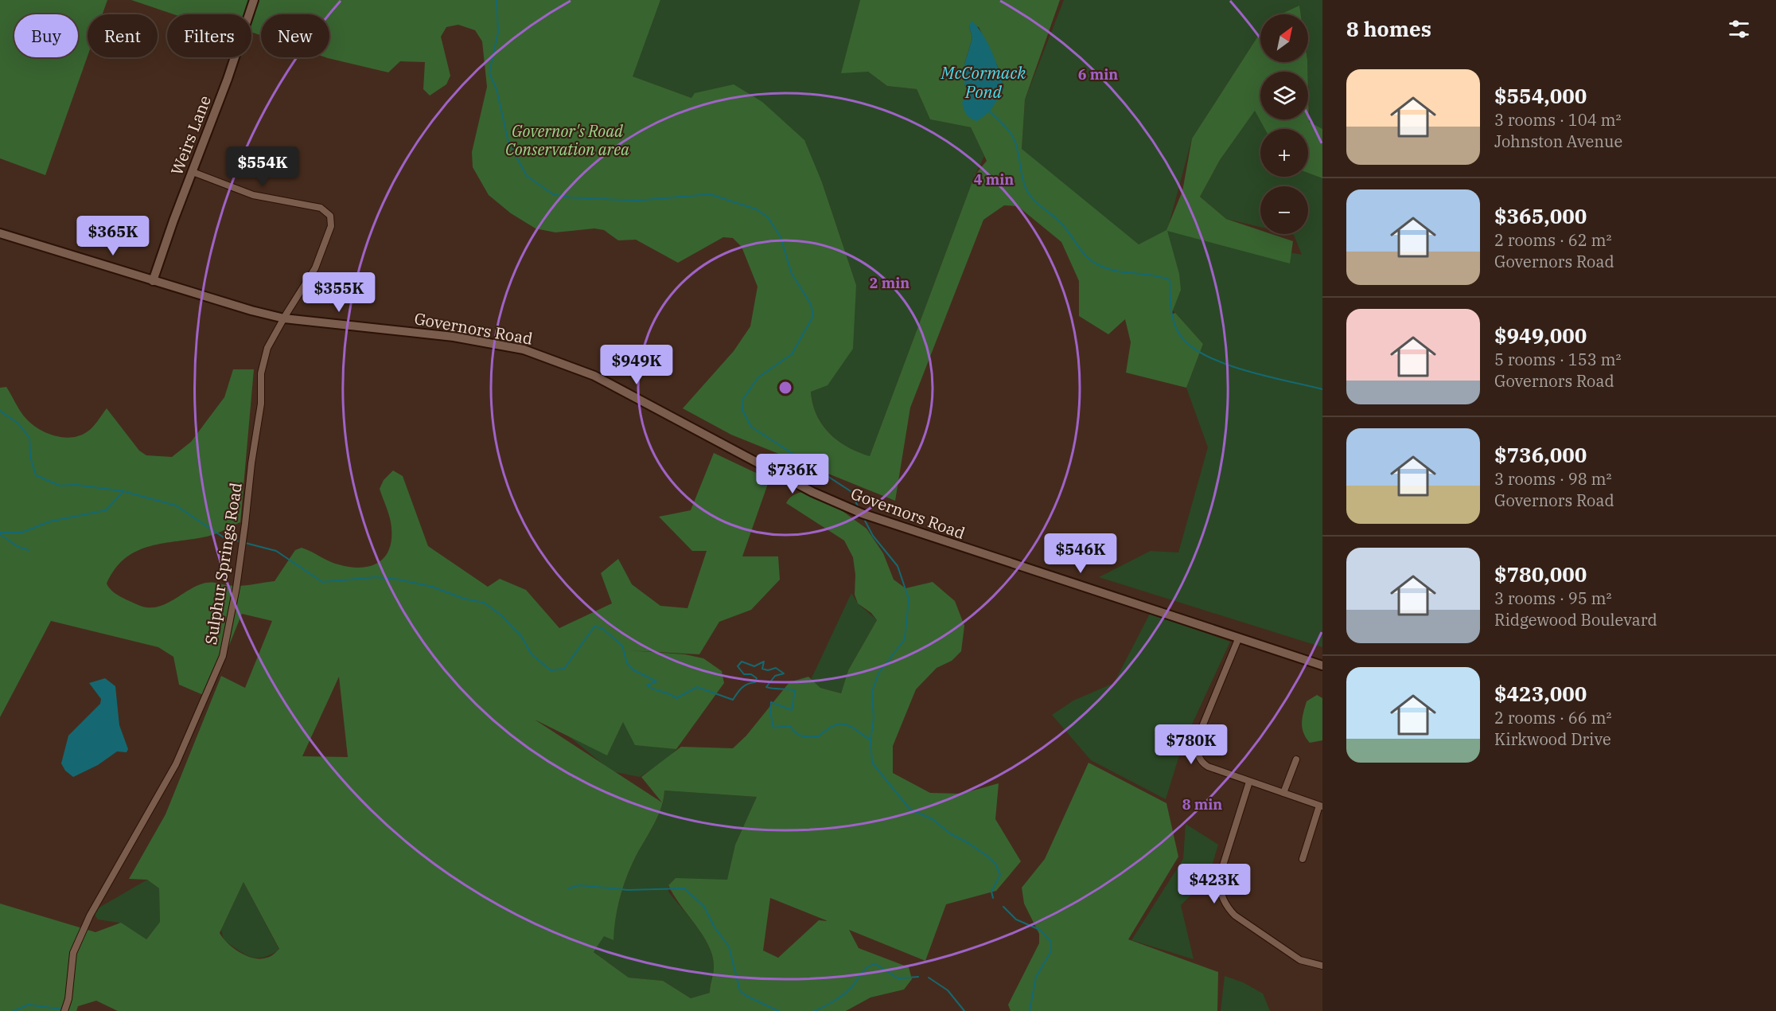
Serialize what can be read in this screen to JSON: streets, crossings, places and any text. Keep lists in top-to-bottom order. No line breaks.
{"streets":{"main road":["Weirs Lane","Governors Road"],"street":["Sulphur Springs Road"]},"crossings":[["Weirs Lane","Governors Road"],["Weirs Lane","Sulphur Springs Road"],["Governors Road","Sulphur Springs Road"]],"water":["McCormack Pond"],"parks":["Governor's Road Conservation area"],"north":"top right","page":{"heading":"8 homes","map_buttons":["+","−"],"chip":["Buy","Rent","Filters","New"],"list":[{"name":"$554,000","note":"3 rooms · 104 m² · Johnston Avenue"},{"name":"$365,000","note":"2 rooms · 62 m² · Governors Road"},{"name":"$949,000","note":"5 rooms · 153 m² · Governors Road"},{"name":"$736,000","note":"3 rooms · 98 m² · Governors Road"},{"name":"$780,000","note":"3 rooms · 95 m² · Ridgewood Boulevard"},{"name":"$423,000","note":"2 rooms · 66 m² · Kirkwood Drive"}],"price":["$554K","$365K","$355K","$949K","$736K","$546K","$780K","$423K"]},"rings":["6 min","4 min","2 min","8 min"]}
